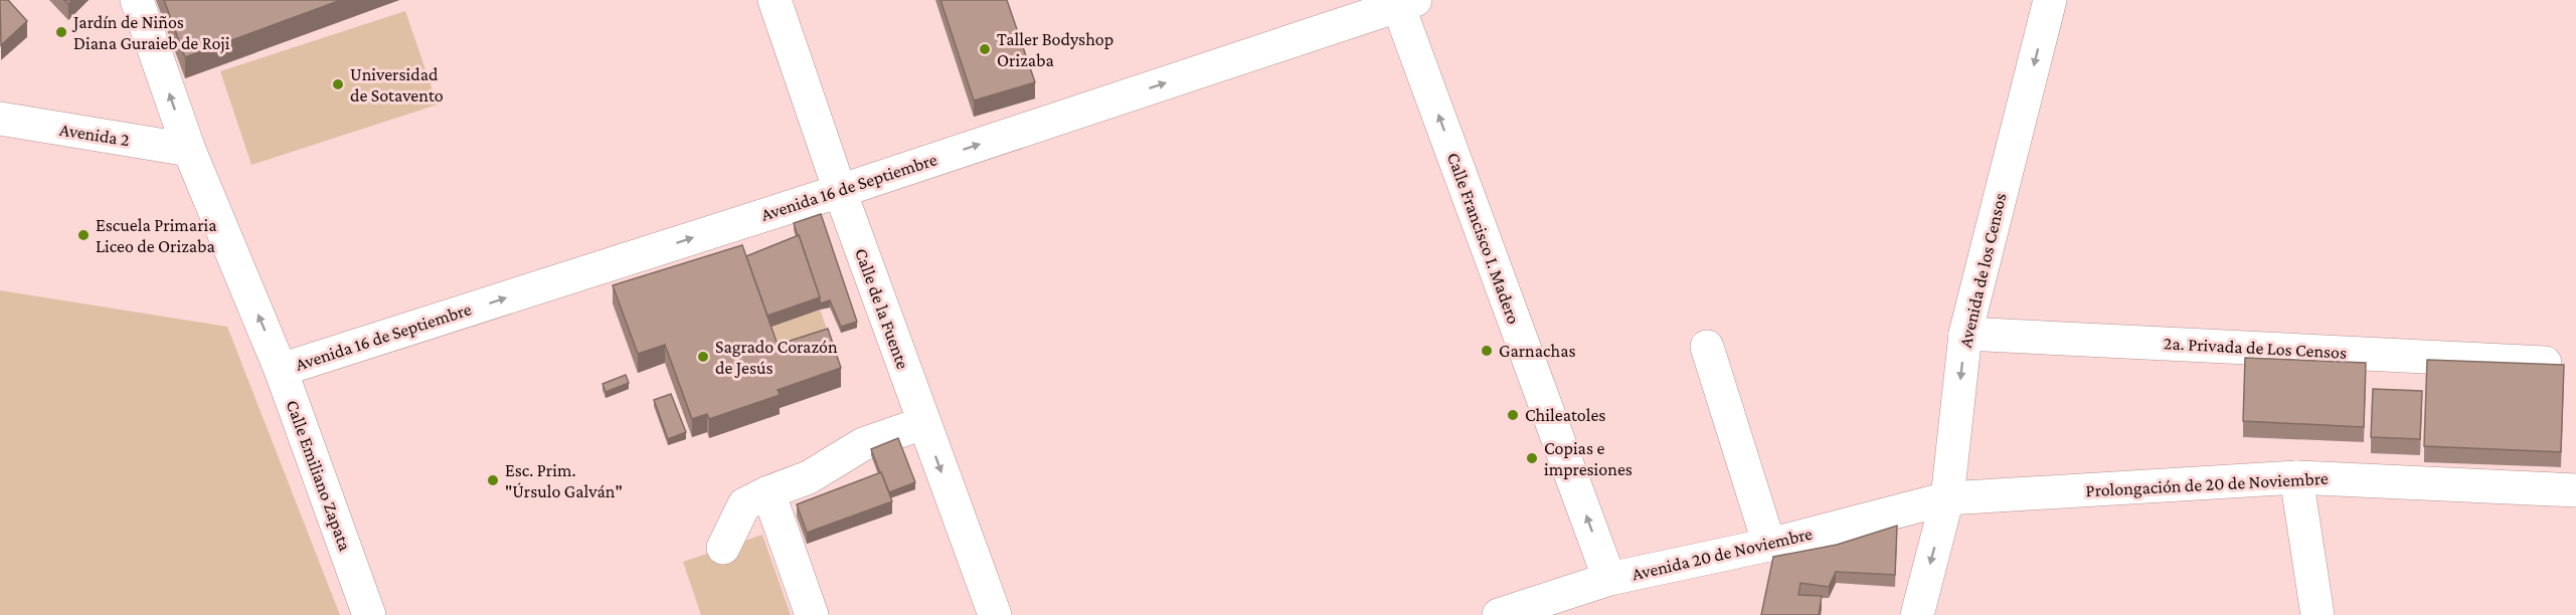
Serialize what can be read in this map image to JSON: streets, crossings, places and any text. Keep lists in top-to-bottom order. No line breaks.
{"streets":{"street":["Avenida 2","Avenida 16 de Septiembre","Calle Francisco I. Madero","Avenida de los Censos","Calle de la Fuente","2a. Privada de Los Censos","Calle Emiliano Zapata","Prolongación de 20 de Noviembre","Avenida 20 de Noviembre"]},"crossings":[["Avenida 2","Calle Emiliano Zapata"],["Avenida 16 de Septiembre","Calle Francisco I. Madero"],["Avenida 16 de Septiembre","Calle de la Fuente"],["Avenida 16 de Septiembre","Calle Emiliano Zapata"],["Calle Francisco I. Madero","Avenida 20 de Noviembre"],["Avenida de los Censos","2a. Privada de Los Censos"],["Avenida de los Censos","Prolongación de 20 de Noviembre"],["Avenida de los Censos","Avenida 20 de Noviembre"],["Prolongación de 20 de Noviembre","Avenida 20 de Noviembre"]],"one_way":["Avenida 16 de Septiembre","Avenida de los Censos","Calle Emiliano Zapata"],"places":["Jardín de Niños Diana Guraieb de Roji","Taller Bodyshop Orizaba","Universidad de Sotavento","Escuela Primaria Liceo de Orizaba","Garnachas","Sagrado Corazón de Jesús","Chileatoles","Copias e impresiones","Esc. Prim. \"Úrsulo Galván\""]}
